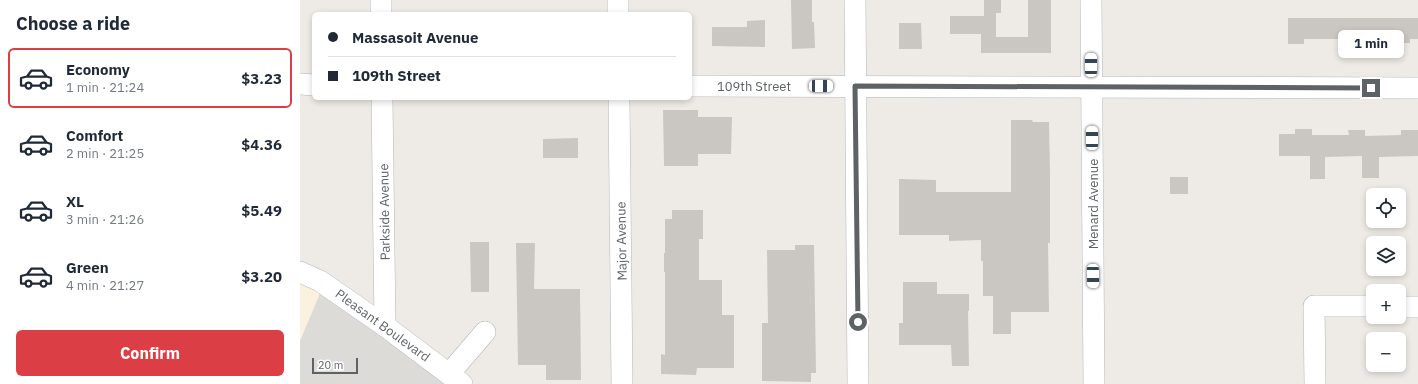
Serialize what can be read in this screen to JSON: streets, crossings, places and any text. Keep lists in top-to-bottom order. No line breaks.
{"streets":{"street":["109th Street","Menard Avenue","Parkside Avenue","Major Avenue","Pleasant Boulevard"]},"crossings":[["109th Street","Menard Avenue"],["Parkside Avenue","Pleasant Boulevard"]],"scale_bar":"20 m","page":{"heading":"Choose a ride","banner":["Massasoit Avenue","109th Street"],"bubble":"1 min","list":[{"name":"Economy","note":"1 min · 21:24","value":"$3.23"},{"name":"Comfort","note":"2 min · 21:25","value":"$4.36"},{"name":"XL","note":"3 min · 21:26","value":"$5.49"},{"name":"Green","note":"4 min · 21:27","value":"$3.20"}],"map_buttons":["+","−"],"buttons":"Confirm","scale":"20 m"}}
